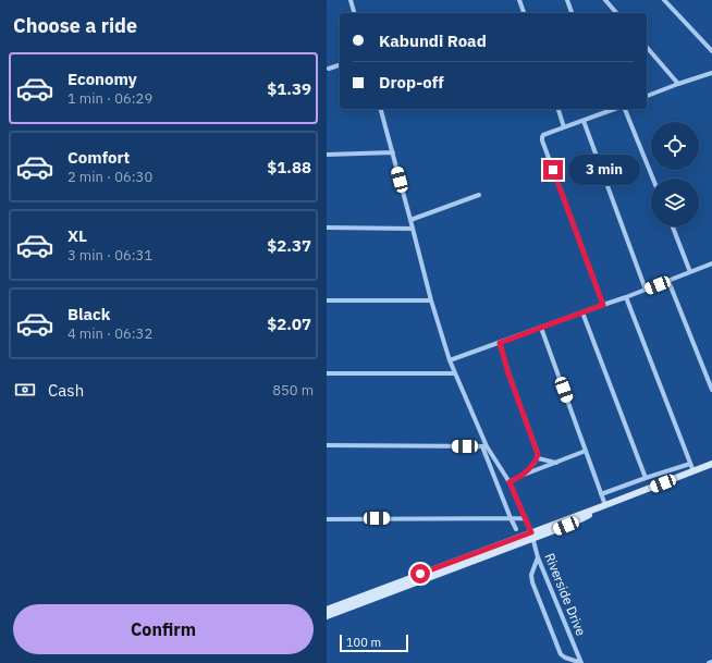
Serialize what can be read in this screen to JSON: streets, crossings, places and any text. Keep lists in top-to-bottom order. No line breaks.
{"streets":{"street":["Riverside Drive"]},"scale_bar":"100 m","page":{"heading":"Choose a ride","banner":["Kabundi Road","Drop-off"],"list":[{"name":"Economy","note":"1 min · 06:29","value":"$1.39"},{"name":"Comfort","note":"2 min · 06:30","value":"$1.88"},{"name":"XL","note":"3 min · 06:31","value":"$2.37"},{"name":"Black","note":"4 min · 06:32","value":"$2.07"}],"bubble":"3 min","pay":["Cash","850 m"],"buttons":"Confirm","scale":"100 m"}}
